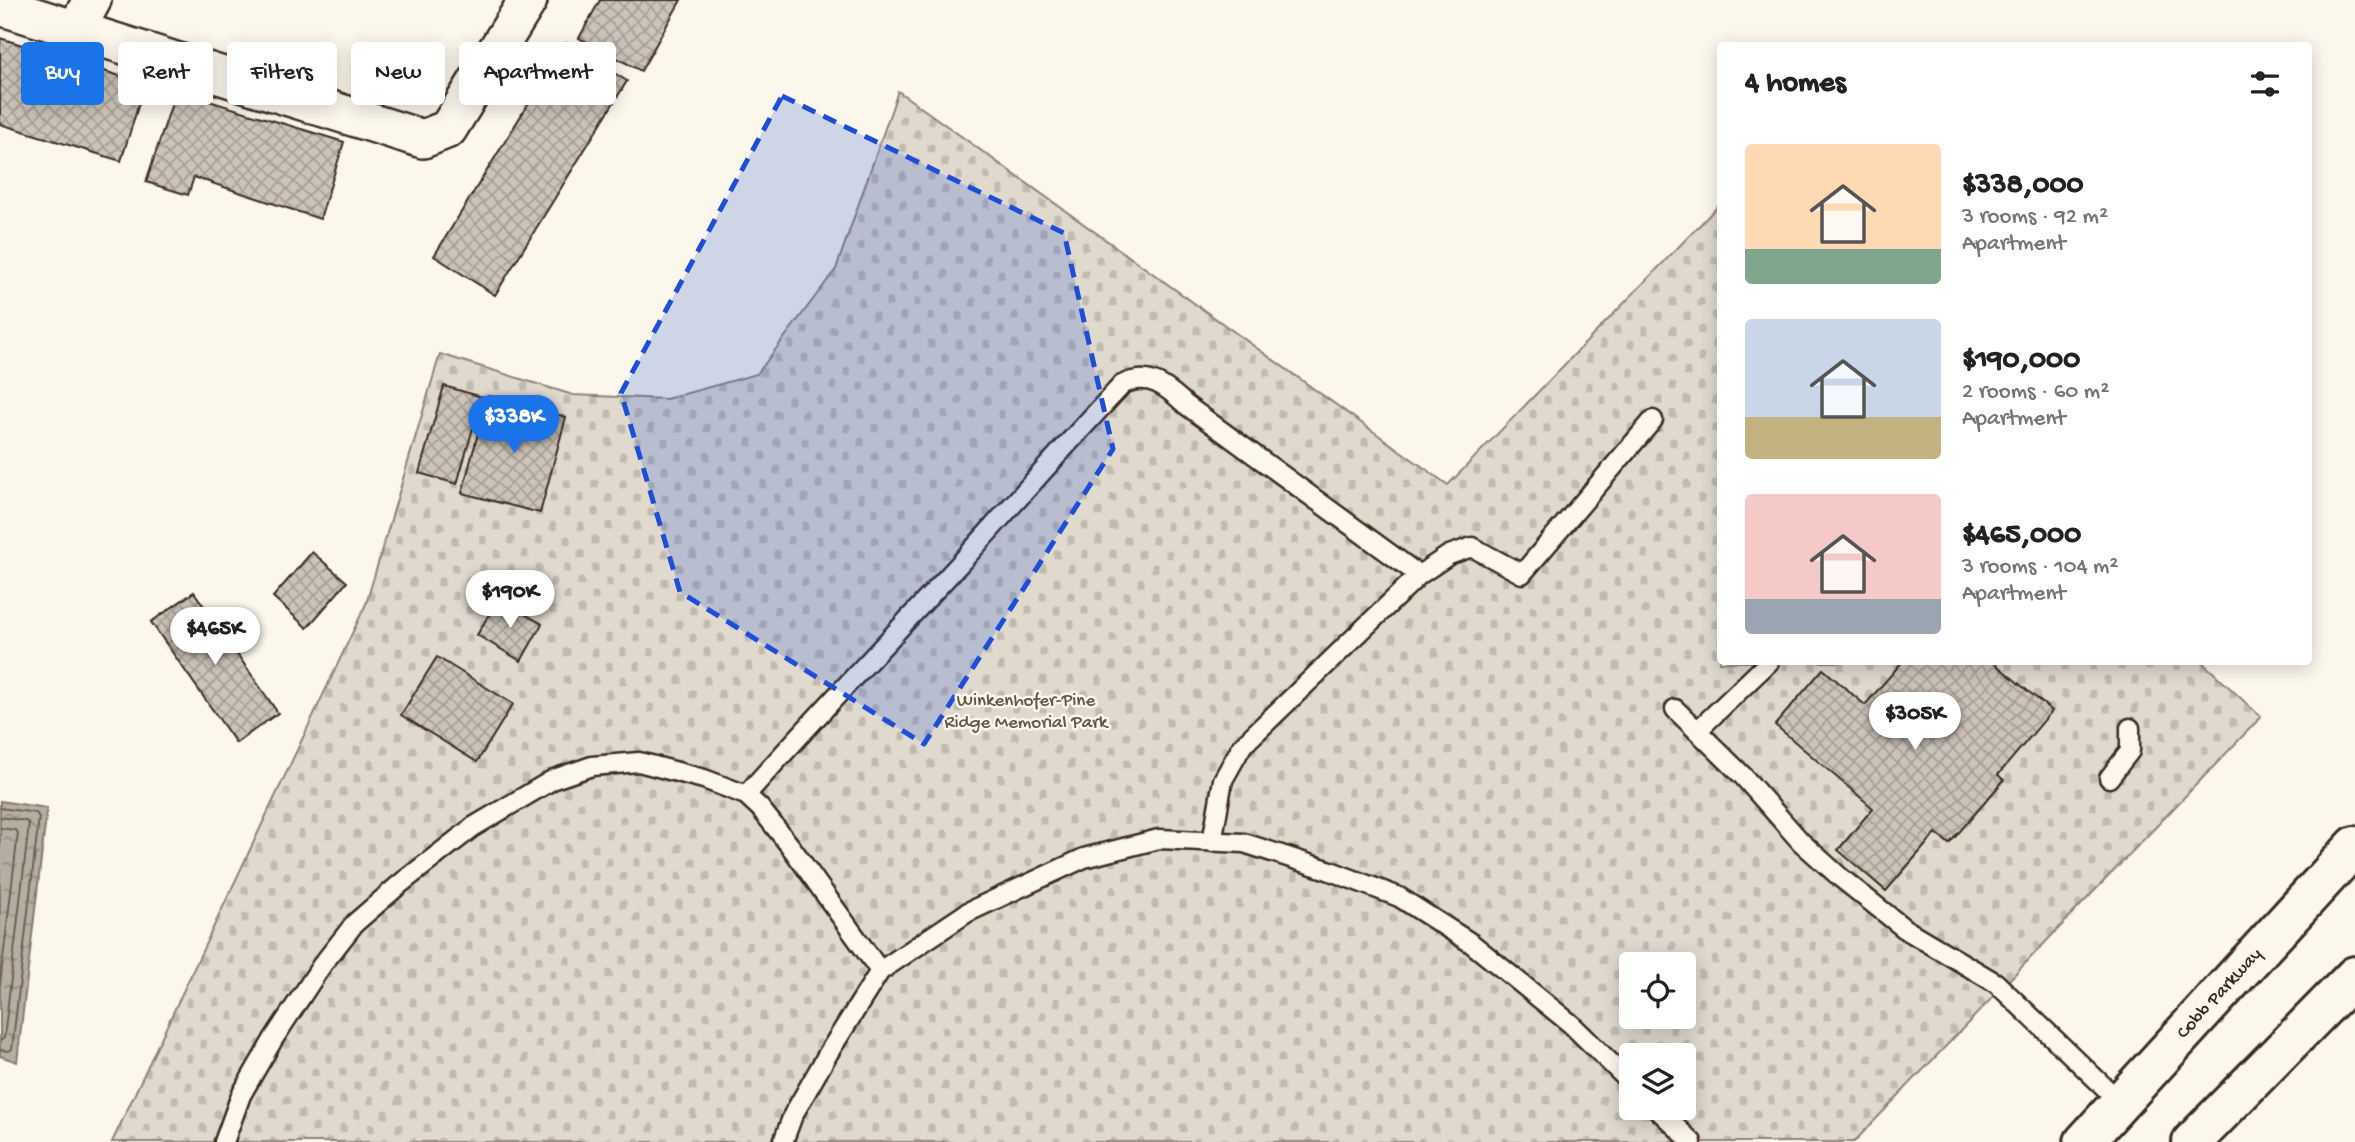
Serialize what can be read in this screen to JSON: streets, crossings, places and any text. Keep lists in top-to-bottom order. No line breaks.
{"streets":{"main road":["Cobb Parkway"]},"parks":["Winkenhofer-Pine Ridge Memorial Park"],"page":{"chip":["Buy","Rent","Filters","New","Apartment"],"heading":"4 homes","list":[{"name":"$338,000","note":"3 rooms · 92 m² · Apartment"},{"name":"$190,000","note":"2 rooms · 60 m² · Apartment"},{"name":"$465,000","note":"3 rooms · 104 m² · Apartment"}],"price":["$338K","$190K","$465K","$305K"]}}
